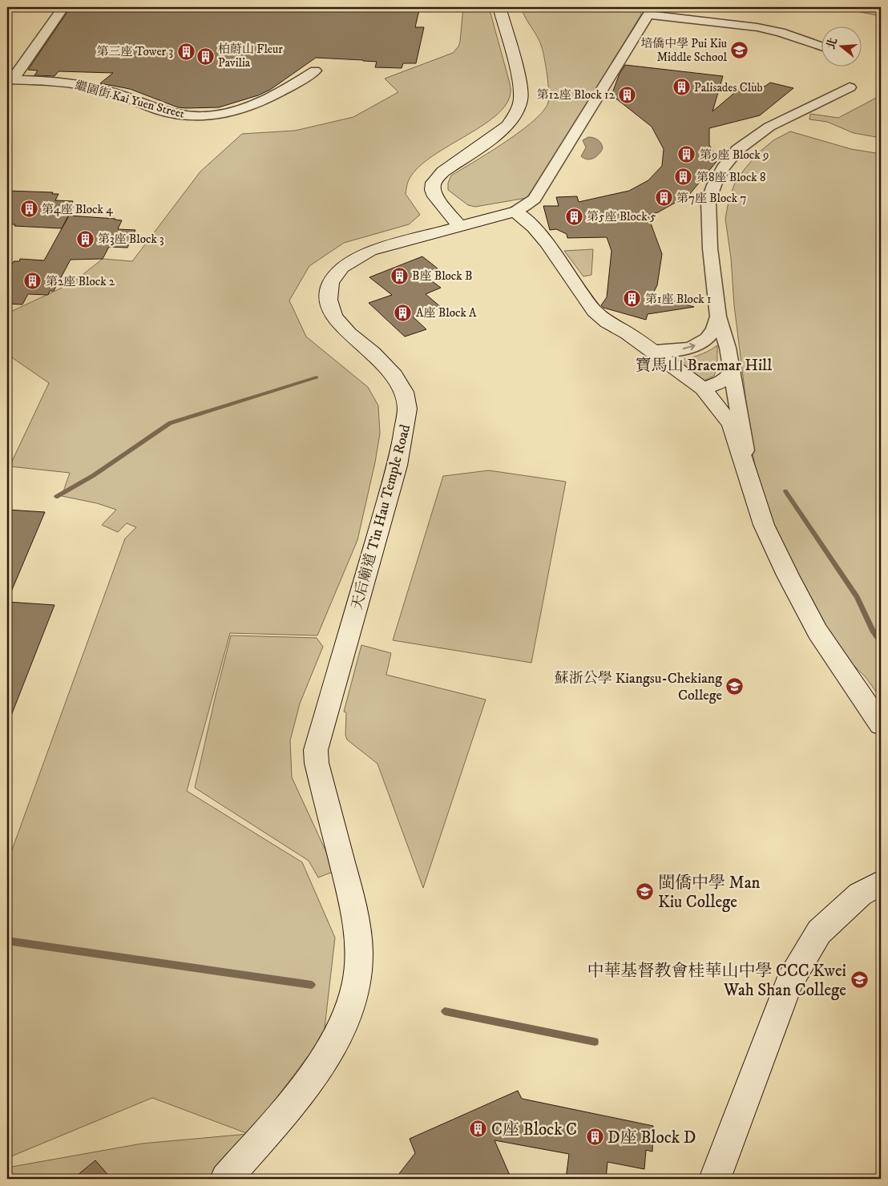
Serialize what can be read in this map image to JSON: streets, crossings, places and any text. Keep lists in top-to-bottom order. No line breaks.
{"streets":{"street":["繼園街 Kai Yuen Street","天后廟道 Tin Hau Temple Road"]},"districts":["寶馬山 Braemar Hill"],"places":{"school or university":["培僑中學 Pui Kiu Middle School","蘇浙公學 Kiangsu-Chekiang College","閩僑中學 Man Kiu College","中華基督教會桂華山中學 CCC Kwei Wah Shan College"],"building":["第三座 Tower 3","柏蔚山 Fleur Pavilia","Palisades Club","第12座 Block 12","第9座 Block 9","第8座 Block 8","第7座 Block 7","第4座 Block 4","第5座 Block 5","第3座 Block 3","B座 Block B","第2座 Block 2","第1座 Block 1","A座 Block A","C座 Block C","D座 Block D"]},"north":"left"}
